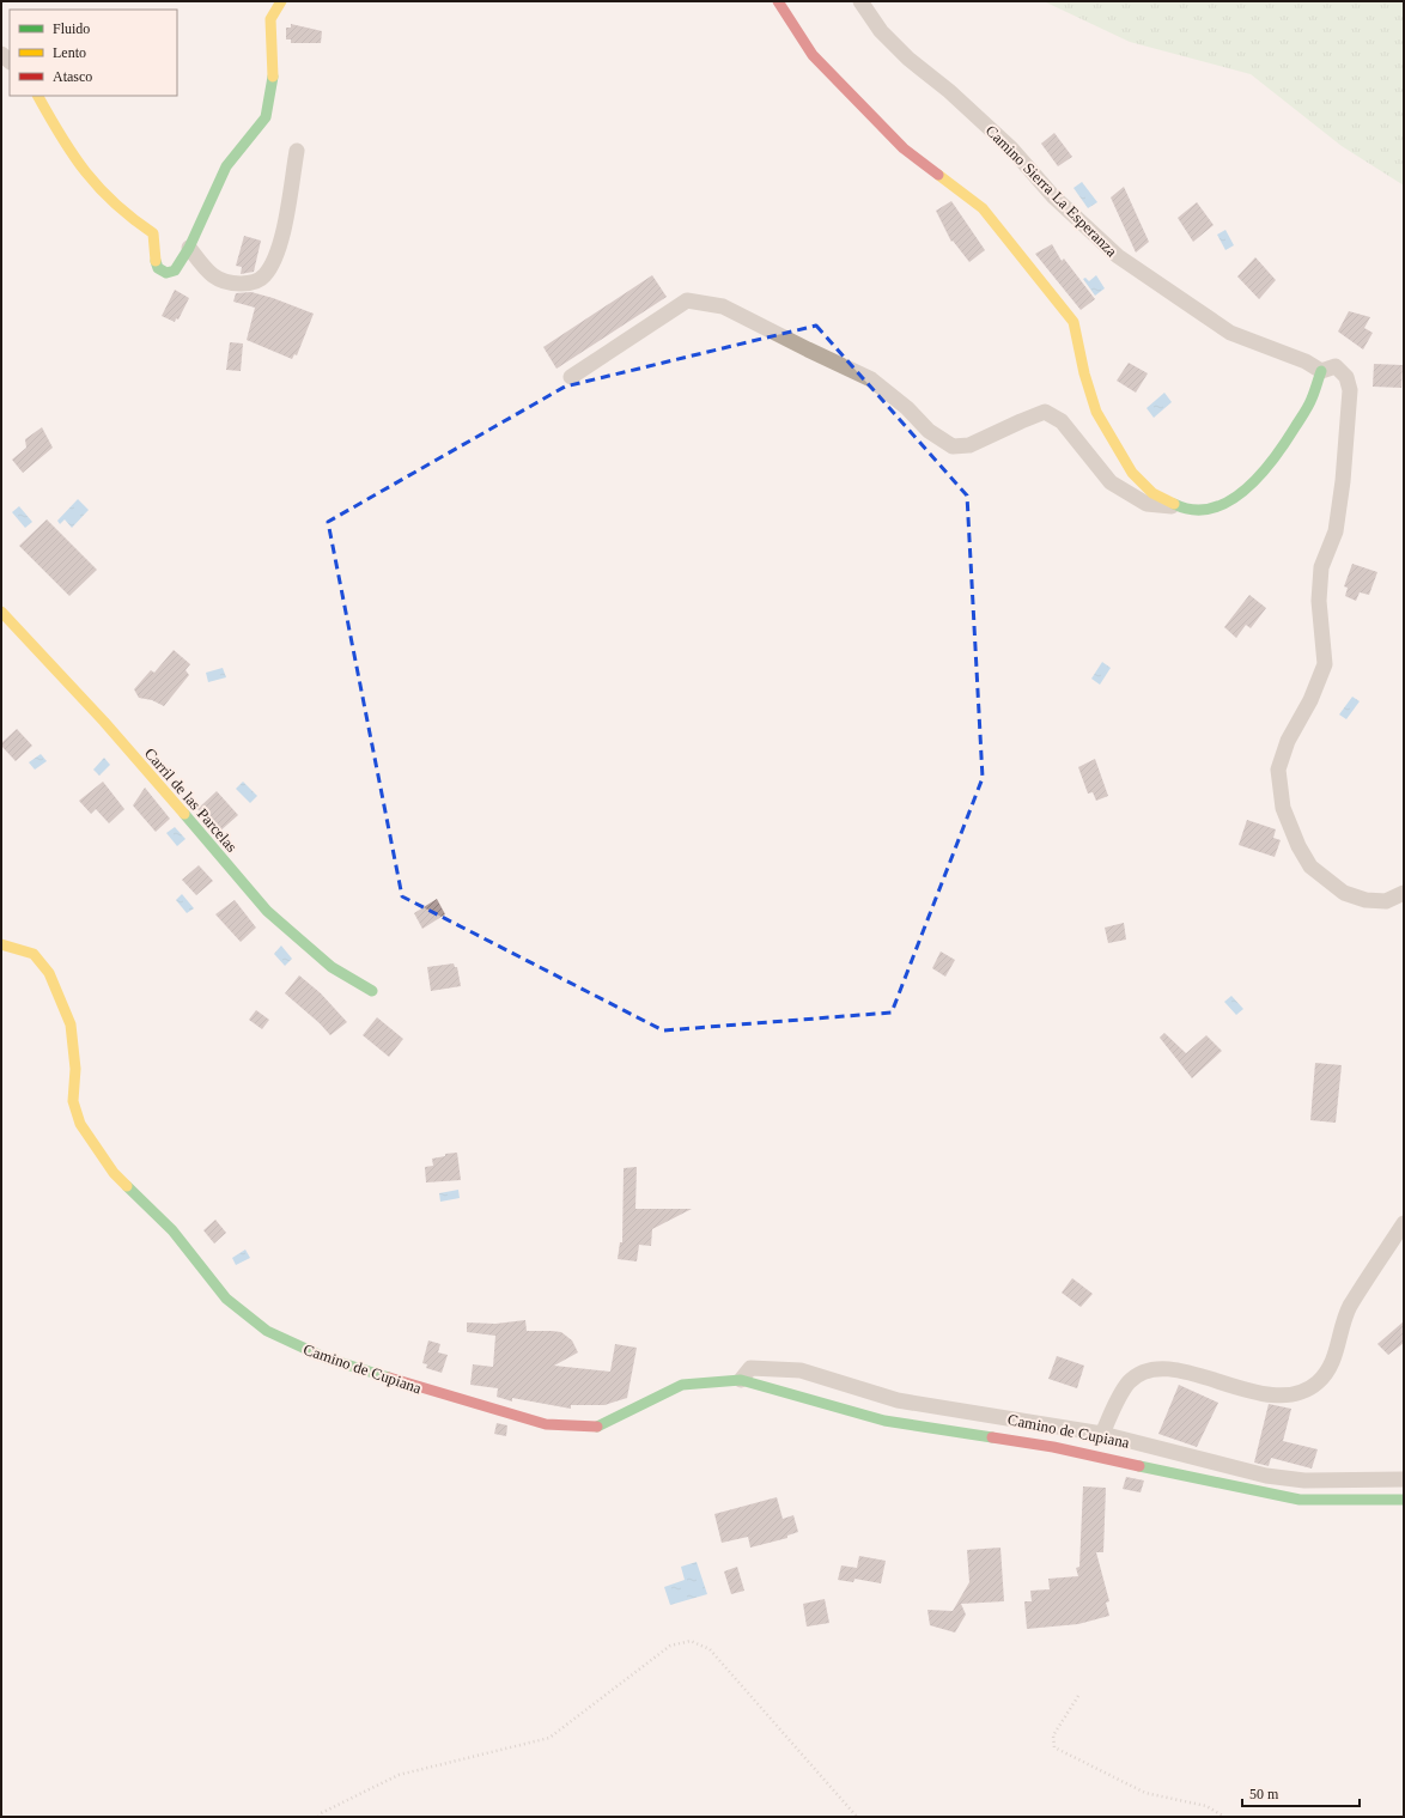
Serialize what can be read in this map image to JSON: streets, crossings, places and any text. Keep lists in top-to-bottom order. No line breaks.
{"streets":{"street":["Camino Sierra La Esperanza","Carril de las Parcelas","Camino de Cupiana"]},"legend":["Fluido","Lento","Atasco"],"scale_bar":"50 m"}
